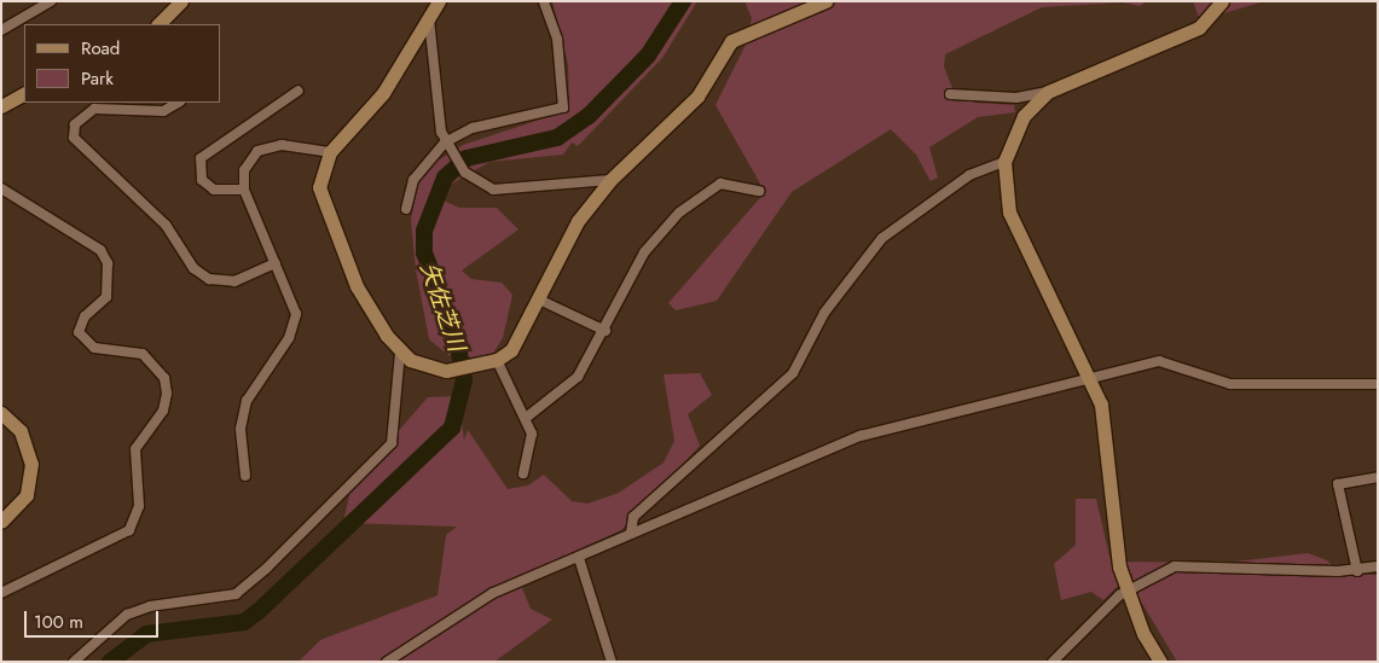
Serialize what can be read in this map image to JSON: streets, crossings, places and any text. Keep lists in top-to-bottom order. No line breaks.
{"water":["矢佐芝川"],"legend":["Road","Park"],"scale_bar":"100 m"}
